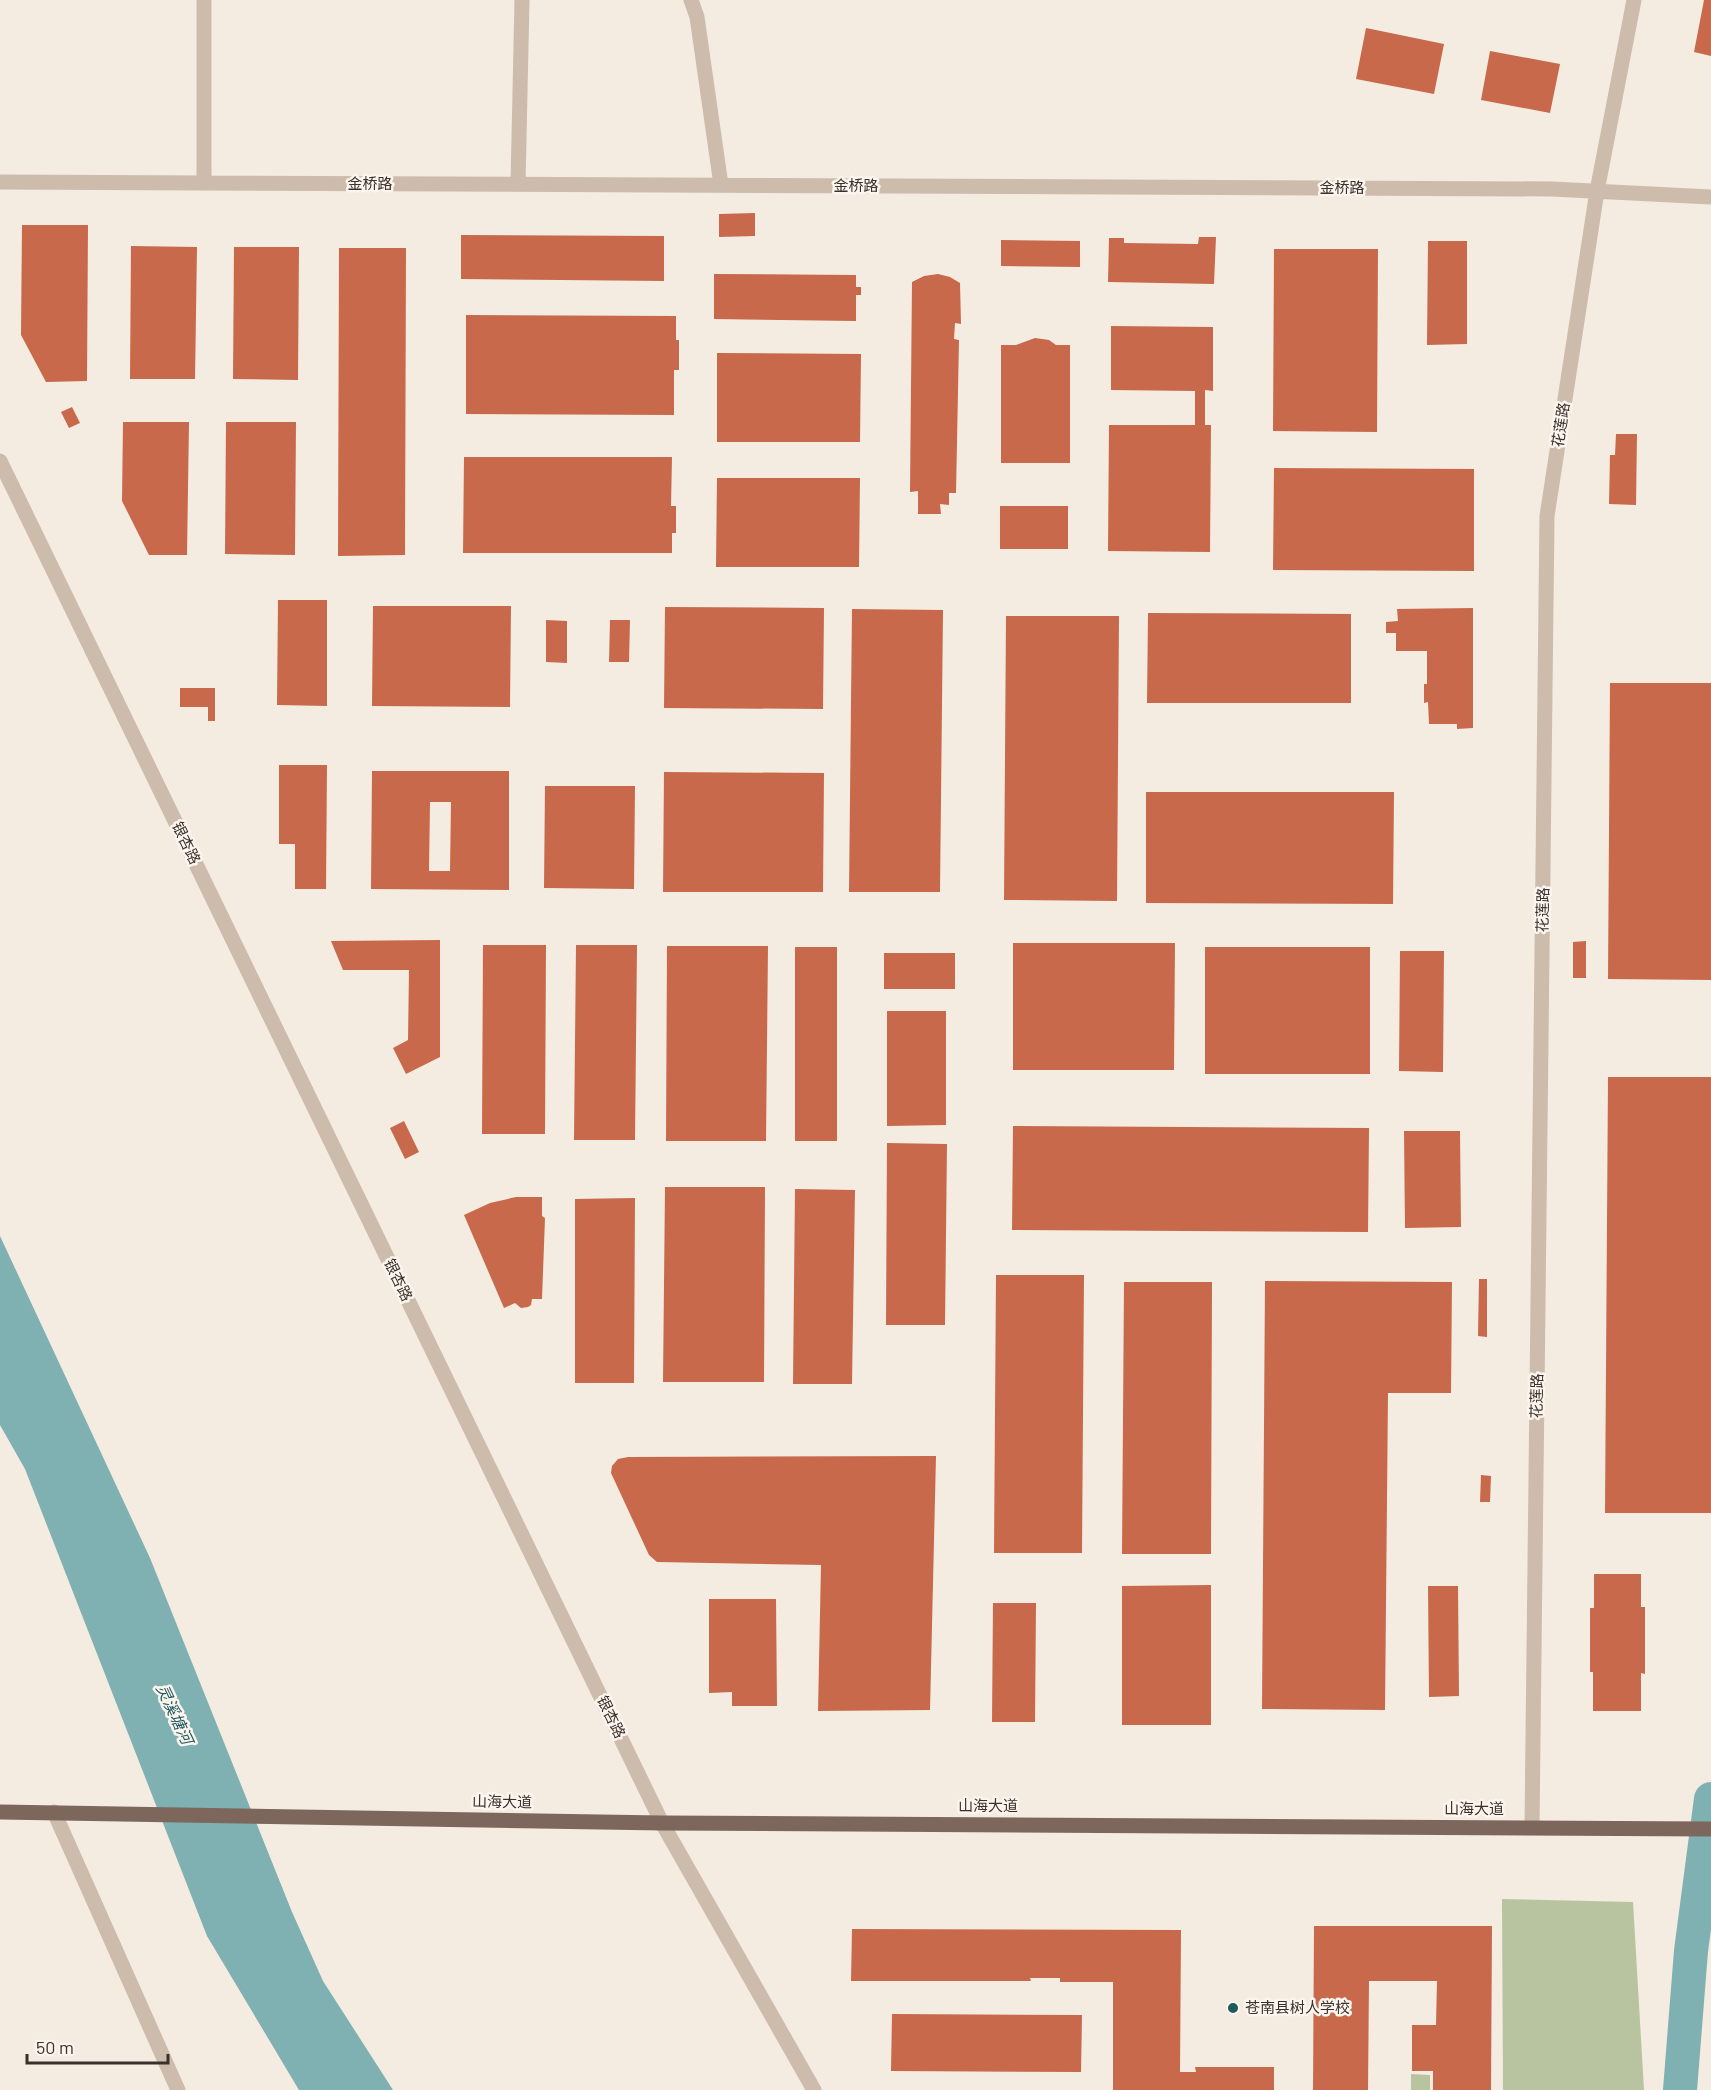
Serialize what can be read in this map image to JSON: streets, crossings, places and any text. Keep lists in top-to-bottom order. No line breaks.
{"streets":{"main road":["山海大道"],"street":["金桥路","花莲路","银杏路"]},"crossings":[["金桥路","花莲路"],["花莲路","山海大道"],["银杏路","山海大道"]],"water":["灵溪塘河"],"places":["苍南县树人学校"],"scale_bar":"50 m"}
